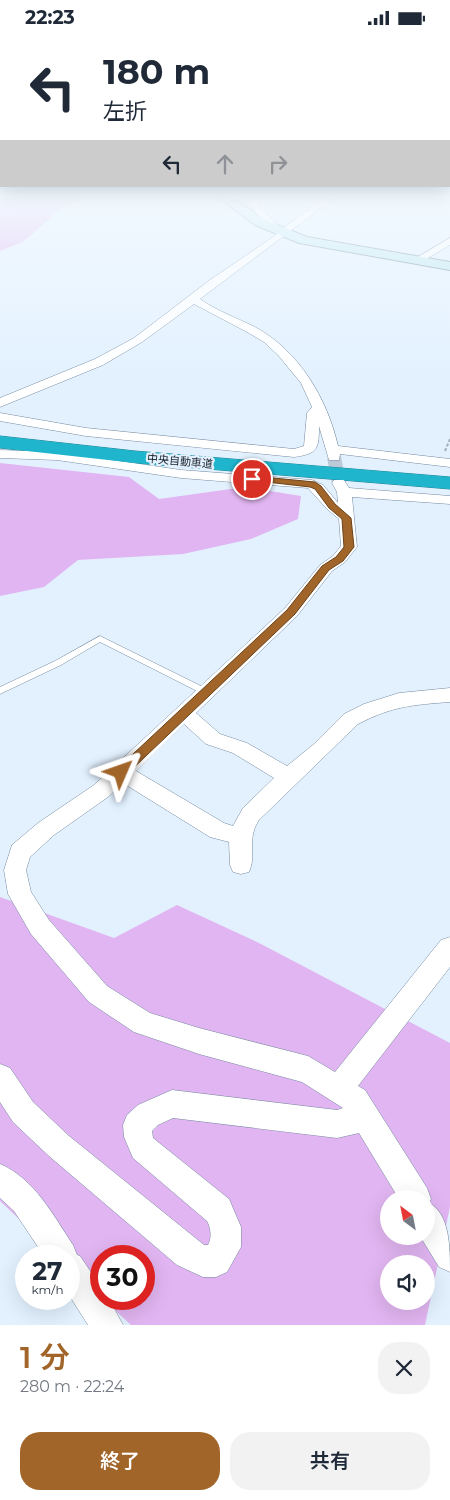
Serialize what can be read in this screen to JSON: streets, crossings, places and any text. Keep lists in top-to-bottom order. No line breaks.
{"streets":{"highway":["中央自動車道"]},"north":"top left","page":{"status":"22:23","turn":["180 m","左折"],"speed":"27 km/h","limit":"30","heading":["1 分","280 m · 22:24"],"buttons":["終了","共有"]}}
